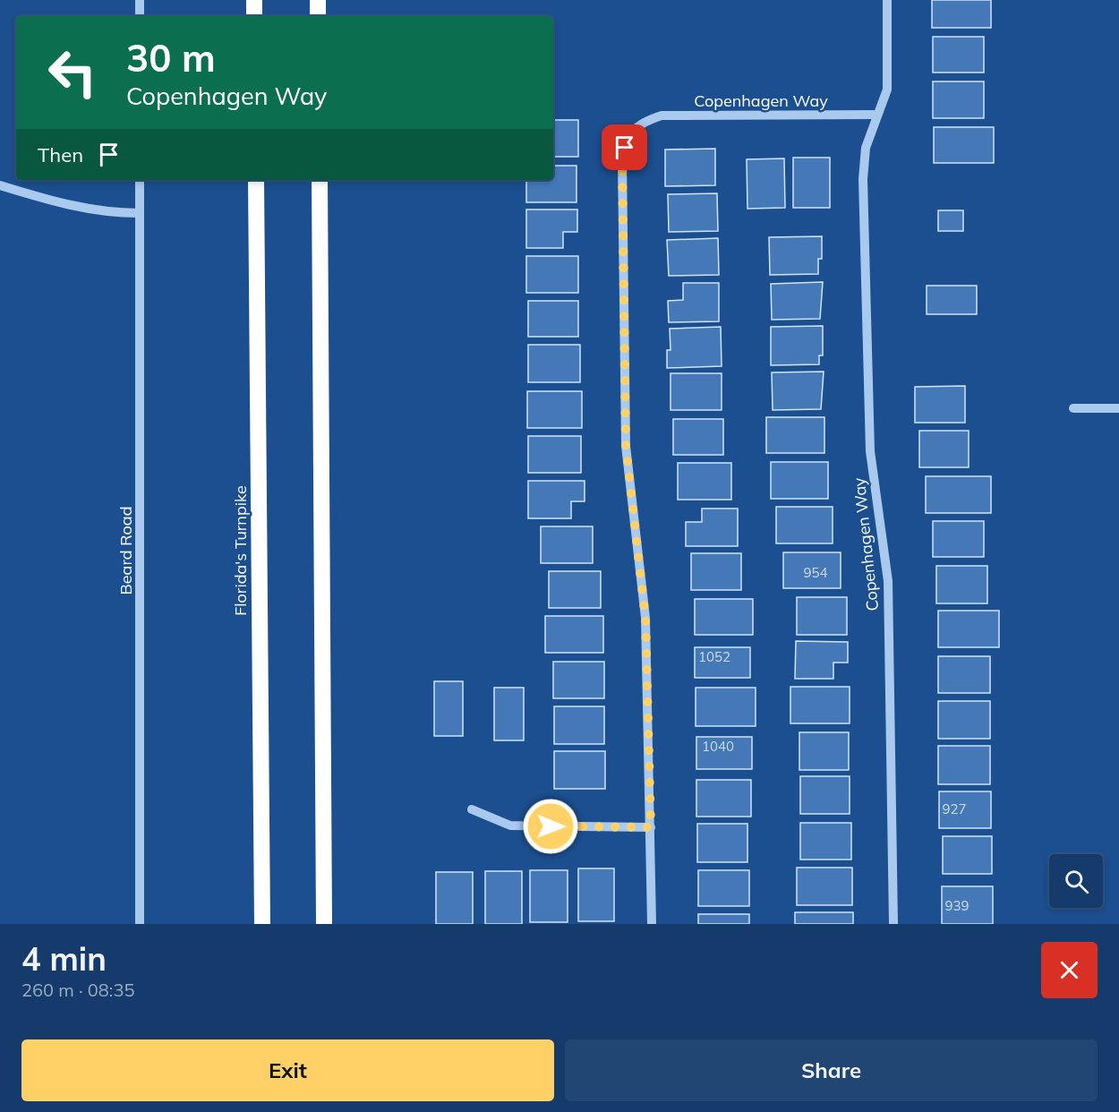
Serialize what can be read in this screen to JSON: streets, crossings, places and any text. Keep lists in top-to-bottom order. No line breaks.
{"streets":{"highway":["Florida's Turnpike"],"street":["Copenhagen Way","Beard Road"]},"house_numbers":["954","1052","1040","927","939"],"page":{"turn":["30 m","Copenhagen Way"],"then":"Then","heading":["4 min","260 m · 08:35"],"buttons":["Exit","Share"]}}
